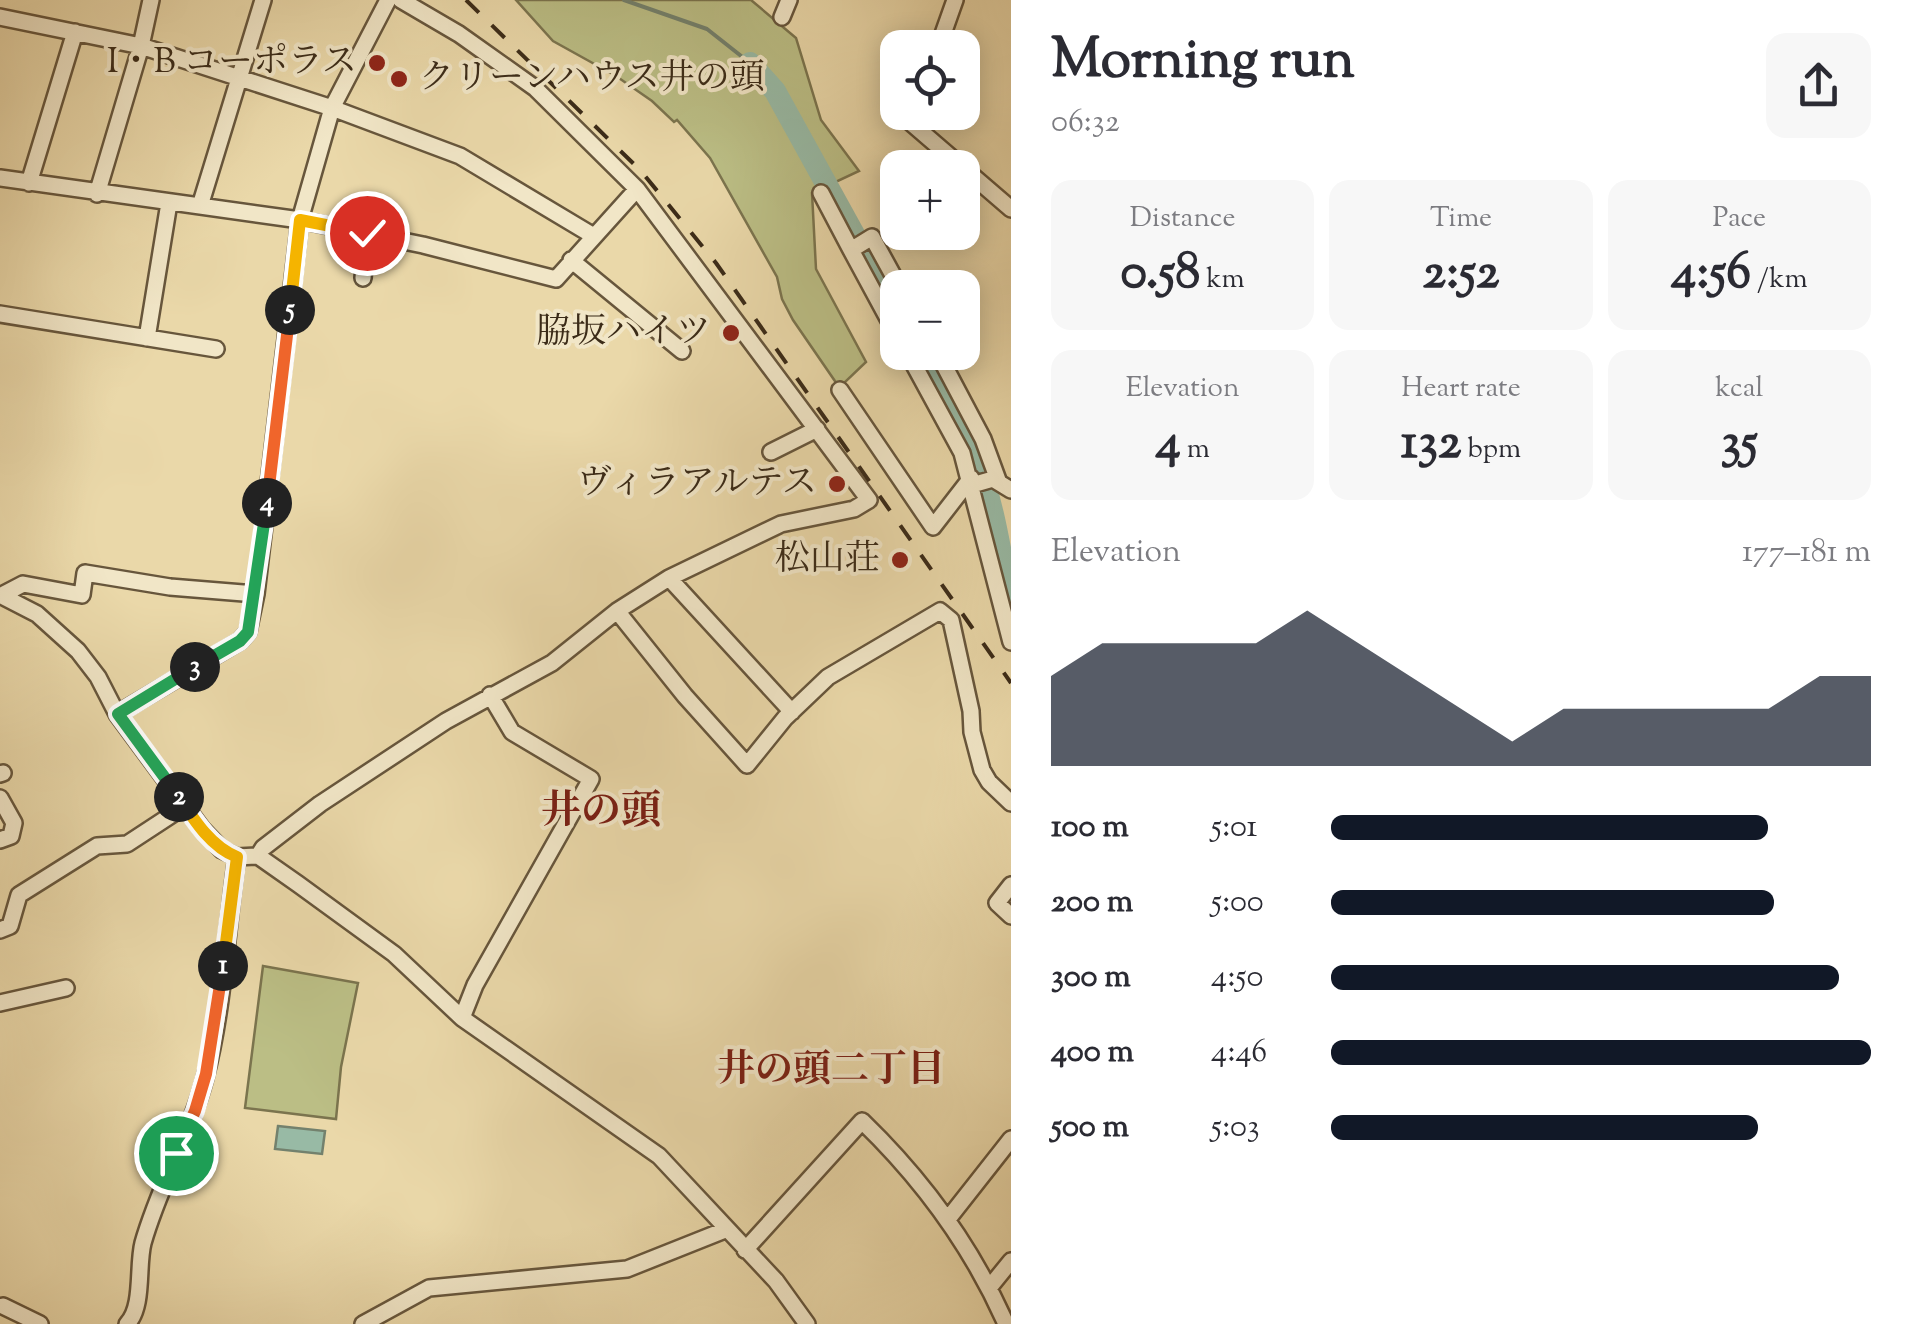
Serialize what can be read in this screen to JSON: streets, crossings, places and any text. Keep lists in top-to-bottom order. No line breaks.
{"districts":["井の頭","井の頭二丁目"],"places":["I・B コーポラス","クリーンハウス井の頭","脇坂ハイツ","ヴィラアルテス","松山荘"],"page":{"heading":["Morning run","06:32"],"map_buttons":["+","−"],"stats":[["Distance","0.58 km"],["Time","2:52"],["Pace","4:56 /km"],["Elevation","4 m"],["Heart rate","132 bpm"],["kcal","35"]],"pins":["5","4","3","2","1"],"chart":["Elevation","177–181 m"],"list":[{"name":"100 m","note":"5:01"},{"name":"200 m","note":"5:00"},{"name":"300 m","note":"4:50"},{"name":"400 m","note":"4:46"},{"name":"500 m","note":"5:03"}]}}
